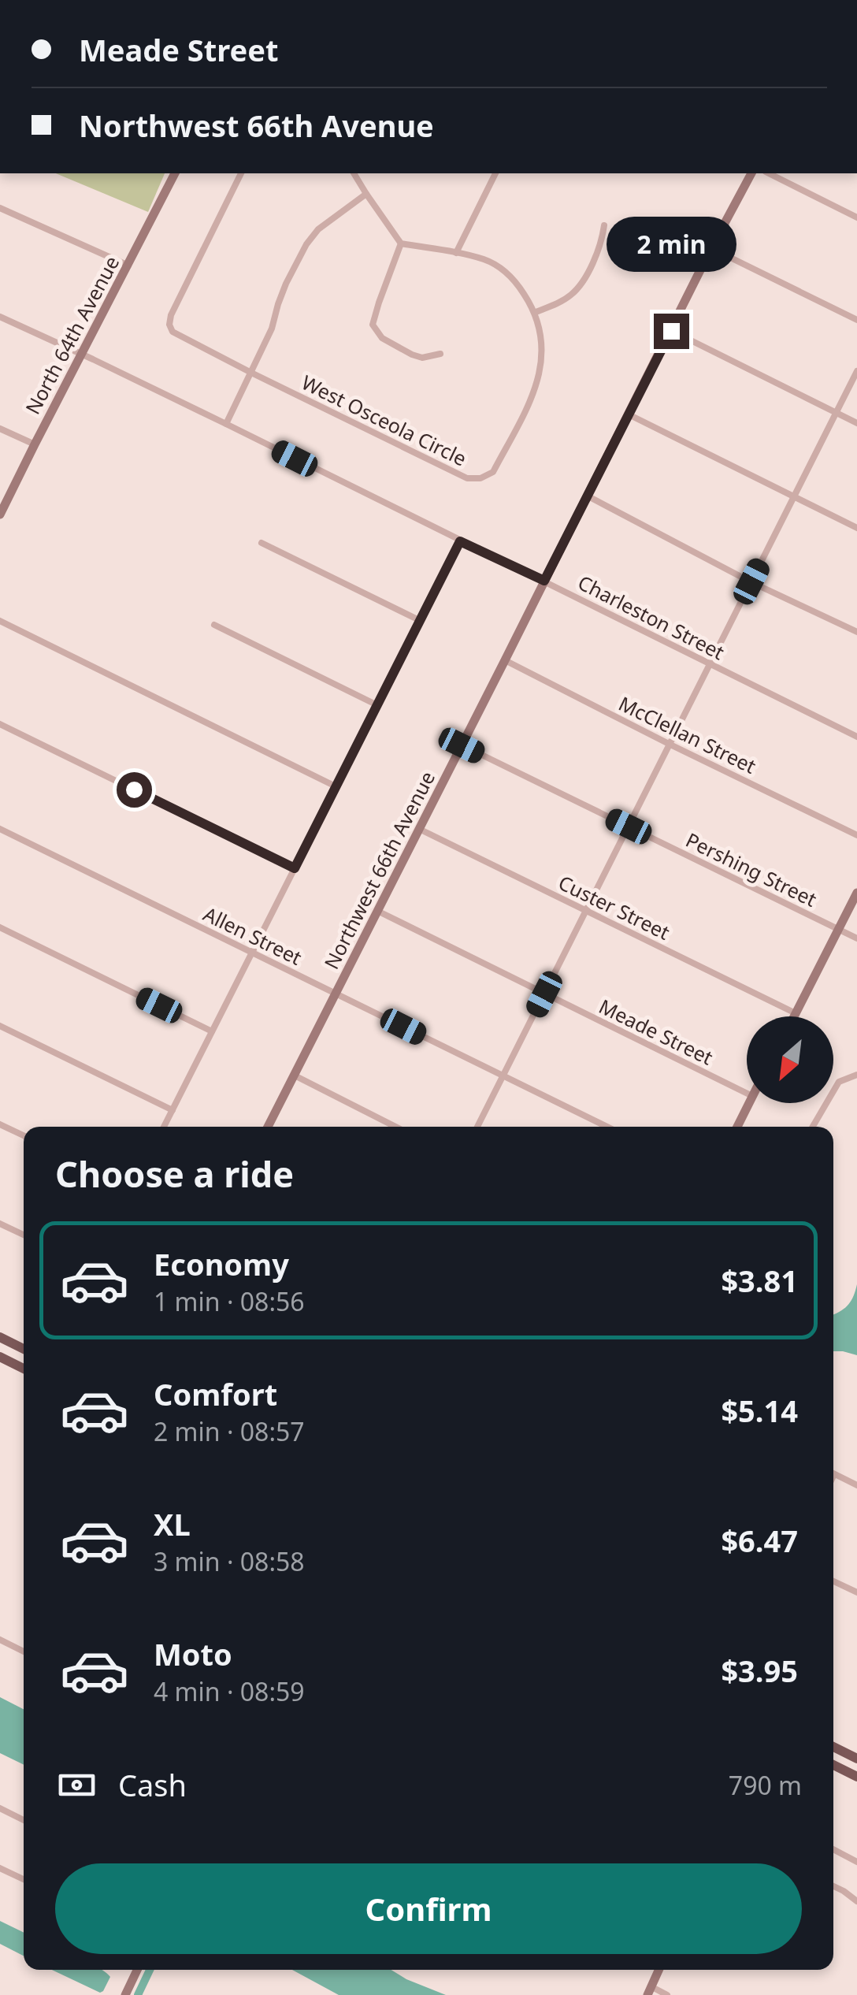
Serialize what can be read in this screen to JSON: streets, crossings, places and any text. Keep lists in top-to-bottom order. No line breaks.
{"streets":{"street":["North 64th Avenue","West Osceola Circle","Charleston Street","McClellan Street","Pershing Street","Northwest 66th Avenue","Custer Street","Allen Street","Meade Street"]},"crossings":[["North 64th Avenue","Charleston Street"],["Charleston Street","Northwest 66th Avenue"],["McClellan Street","Northwest 66th Avenue"],["Pershing Street","Northwest 66th Avenue"],["Northwest 66th Avenue","Custer Street"],["Northwest 66th Avenue","Allen Street"],["Northwest 66th Avenue","Meade Street"]],"north":"bottom left","page":{"banner":["Meade Street","Northwest 66th Avenue"],"bubble":"2 min","heading":"Choose a ride","list":[{"name":"Economy","note":"1 min · 08:56","value":"$3.81"},{"name":"Comfort","note":"2 min · 08:57","value":"$5.14"},{"name":"XL","note":"3 min · 08:58","value":"$6.47"},{"name":"Moto","note":"4 min · 08:59","value":"$3.95"}],"pay":["Cash","790 m"],"buttons":"Confirm"}}
